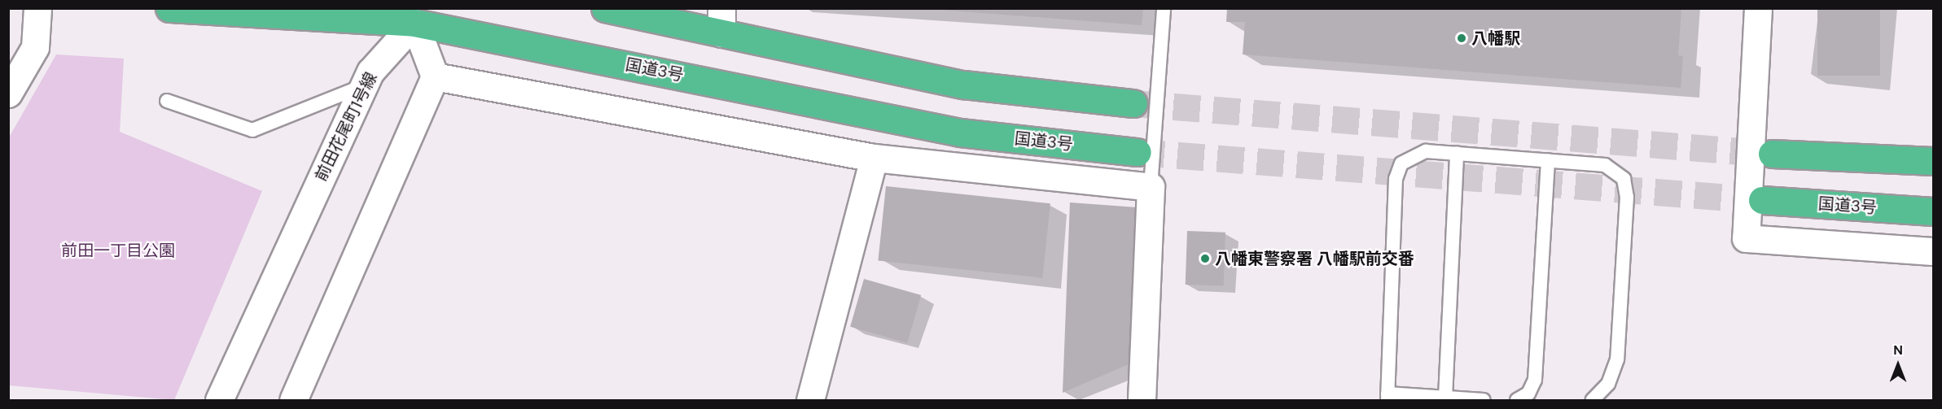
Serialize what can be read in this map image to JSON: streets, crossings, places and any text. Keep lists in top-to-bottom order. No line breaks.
{"streets":{"highway":["国道3号"],"street":["前田花尾町1号線"]},"crossings":[["国道3号","前田花尾町1号線"]],"parks":["前田一丁目公園"],"places":["八幡駅","八幡東警察署 八幡駅前交番"],"north":"top"}
